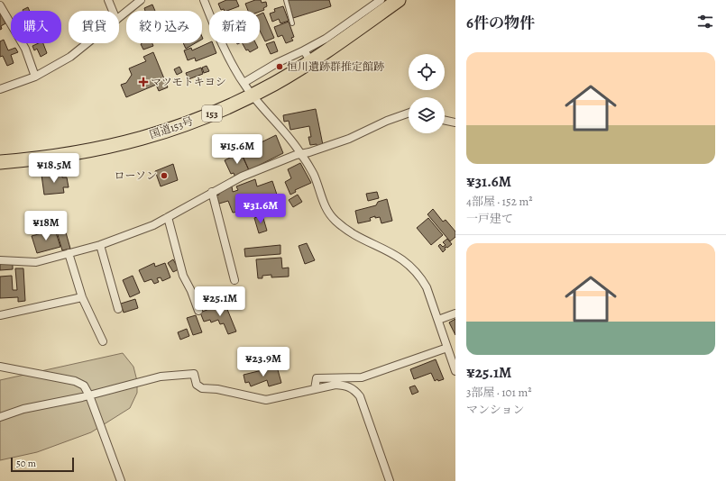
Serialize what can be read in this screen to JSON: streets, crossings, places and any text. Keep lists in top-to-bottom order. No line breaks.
{"streets":{"highway":["153","国道153号"]},"places":{"other":["恒川遺跡群推定館跡","ローソン"],"health":["マツモトキヨシ"]},"scale_bar":"50 m","page":{"heading":"6件の物件","chip":["購入","賃貸","絞り込み","新着"],"list":[{"name":"¥31.6M","note":"4部屋 · 152 m² · 一戸建て"},{"name":"¥25.1M","note":"3部屋 · 101 m² · マンション"}],"price":["¥15.6M","¥18.5M","¥31.6M","¥18M","¥25.1M","¥23.9M"],"scale":"50 m"}}
